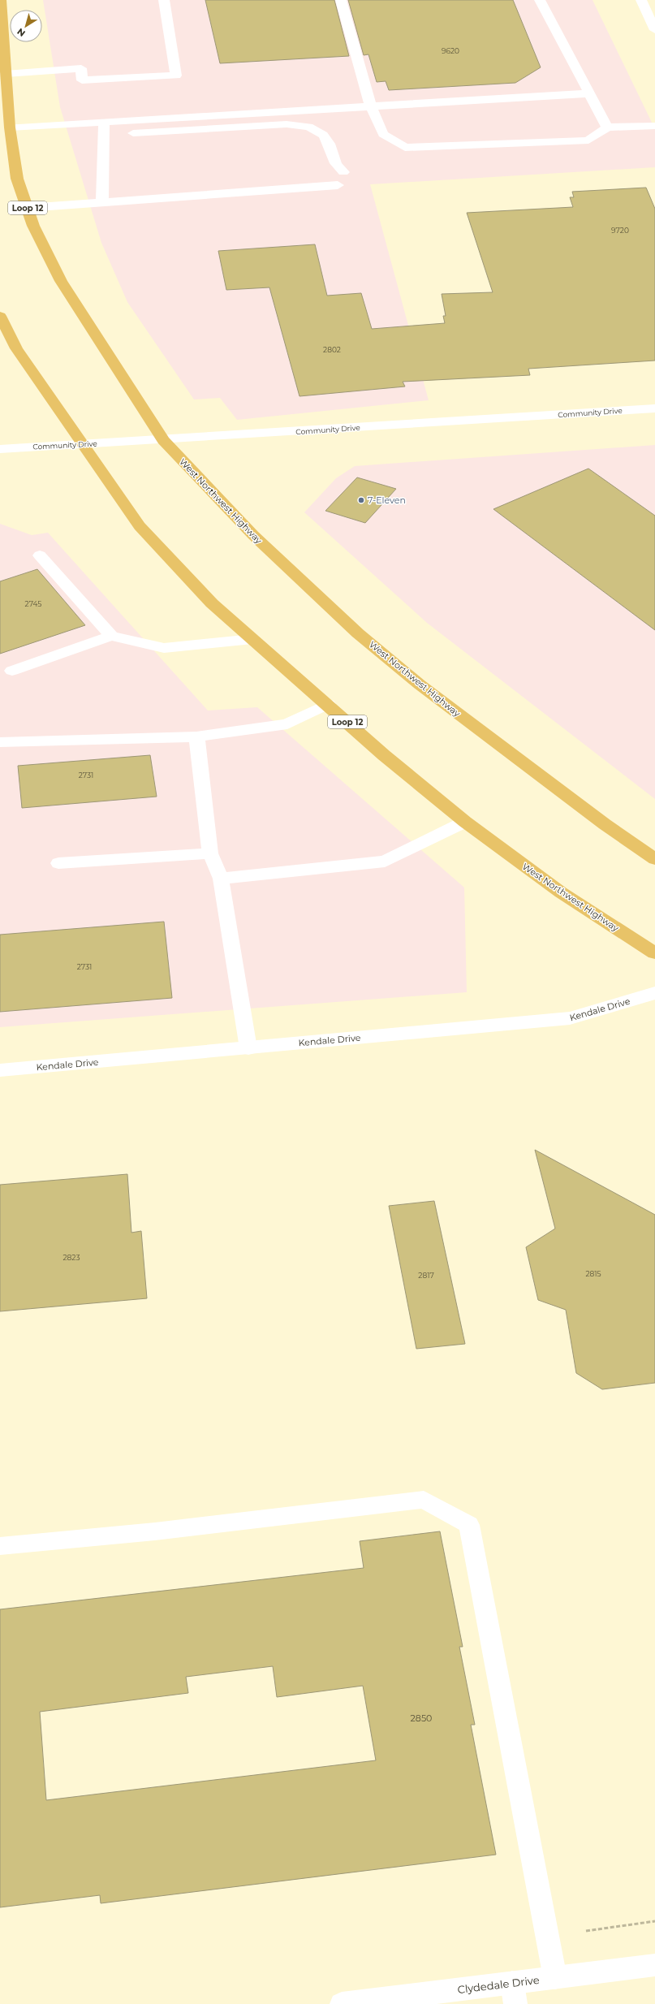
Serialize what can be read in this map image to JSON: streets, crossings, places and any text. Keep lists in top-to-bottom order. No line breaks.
{"streets":{"main road":["Loop 12","West Northwest Highway"],"street":["Community Drive","Kendale Drive","Clydedale Drive"]},"crossings":[["Community Drive","West Northwest Highway"]],"places":["7-Eleven"],"house_numbers":["9620","9720","2802","2745","2731","2731","2823","2815","2817","2850"],"north":"bottom left"}
